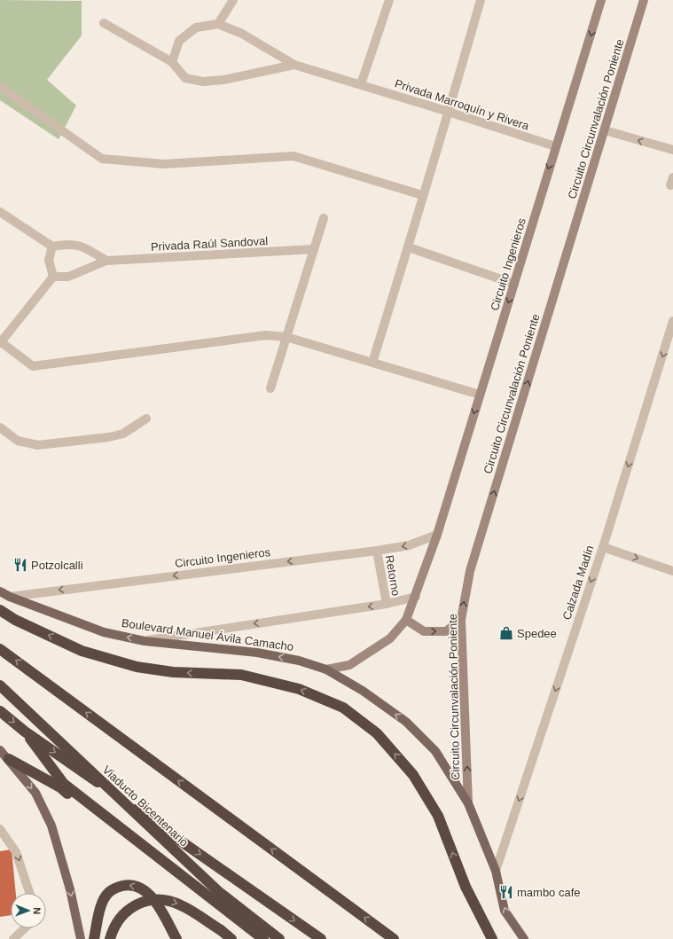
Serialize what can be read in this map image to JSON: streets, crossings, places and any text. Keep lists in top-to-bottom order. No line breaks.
{"streets":{"highway":["Viaducto Bicentenario"],"main road":["Circuito Circunvalación Poniente","Circuito Ingenieros","Boulevard Manuel Ávila Camacho"],"street":["Privada Marroquín y Rivera","Privada Raúl Sandoval","Retorno","Calzada Madín"]},"crossings":[["Privada Marroquín y Rivera","Circuito Ingenieros"],["Circuito Circunvalación Poniente","Boulevard Manuel Ávila Camacho"],["Circuito Ingenieros","Retorno"],["Circuito Ingenieros","Boulevard Manuel Ávila Camacho"],["Calzada Madín","Boulevard Manuel Ávila Camacho"]],"one_way":["Circuito Circunvalación Poniente","Circuito Ingenieros","Calzada Madín","Boulevard Manuel Ávila Camacho"],"places":{"restaurant":["Potzolcalli","mambo cafe"],"shop":["Spedee"]},"north":"right"}
